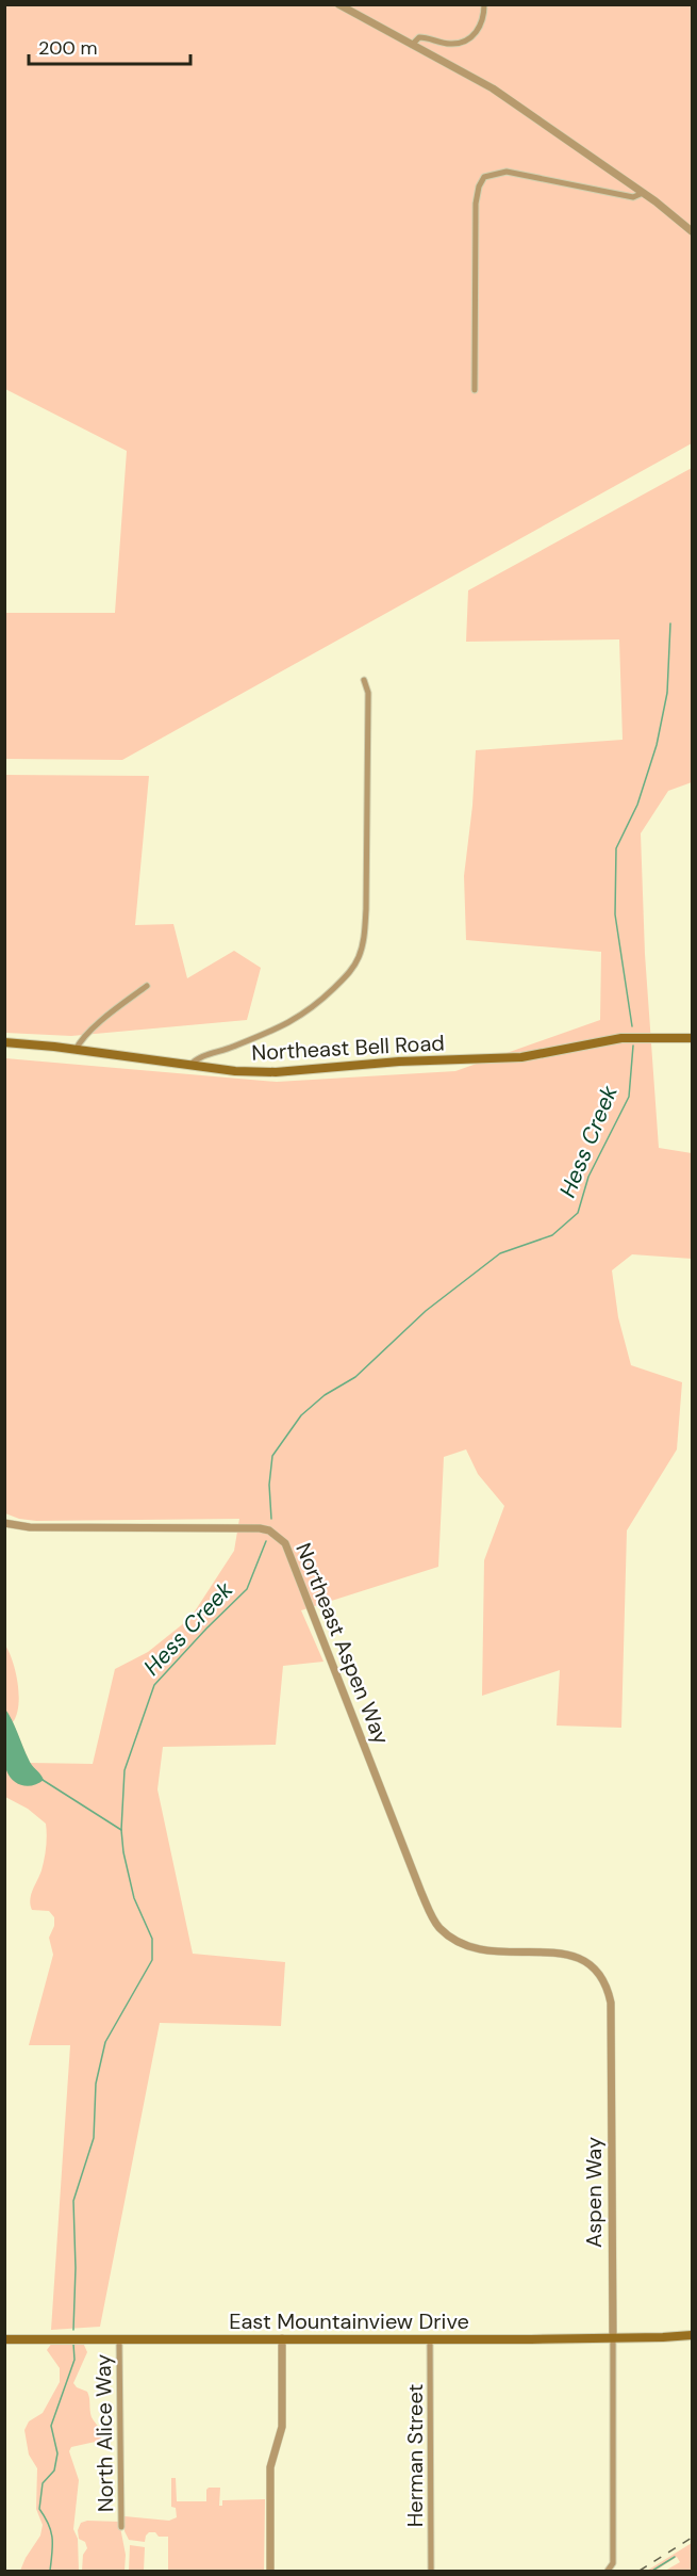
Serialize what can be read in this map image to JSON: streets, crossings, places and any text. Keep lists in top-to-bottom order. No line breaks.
{"streets":{"main road":["Northeast Bell Road","East Mountainview Drive"],"street":["Northeast Aspen Way","Aspen Way","North Alice Way","Herman Street"]},"crossings":[["Northeast Aspen Way","Aspen Way"],["Aspen Way","East Mountainview Drive"],["East Mountainview Drive","North Alice Way"],["East Mountainview Drive","Herman Street"]],"water":["Hess Creek"],"scale_bar":"200 m"}
